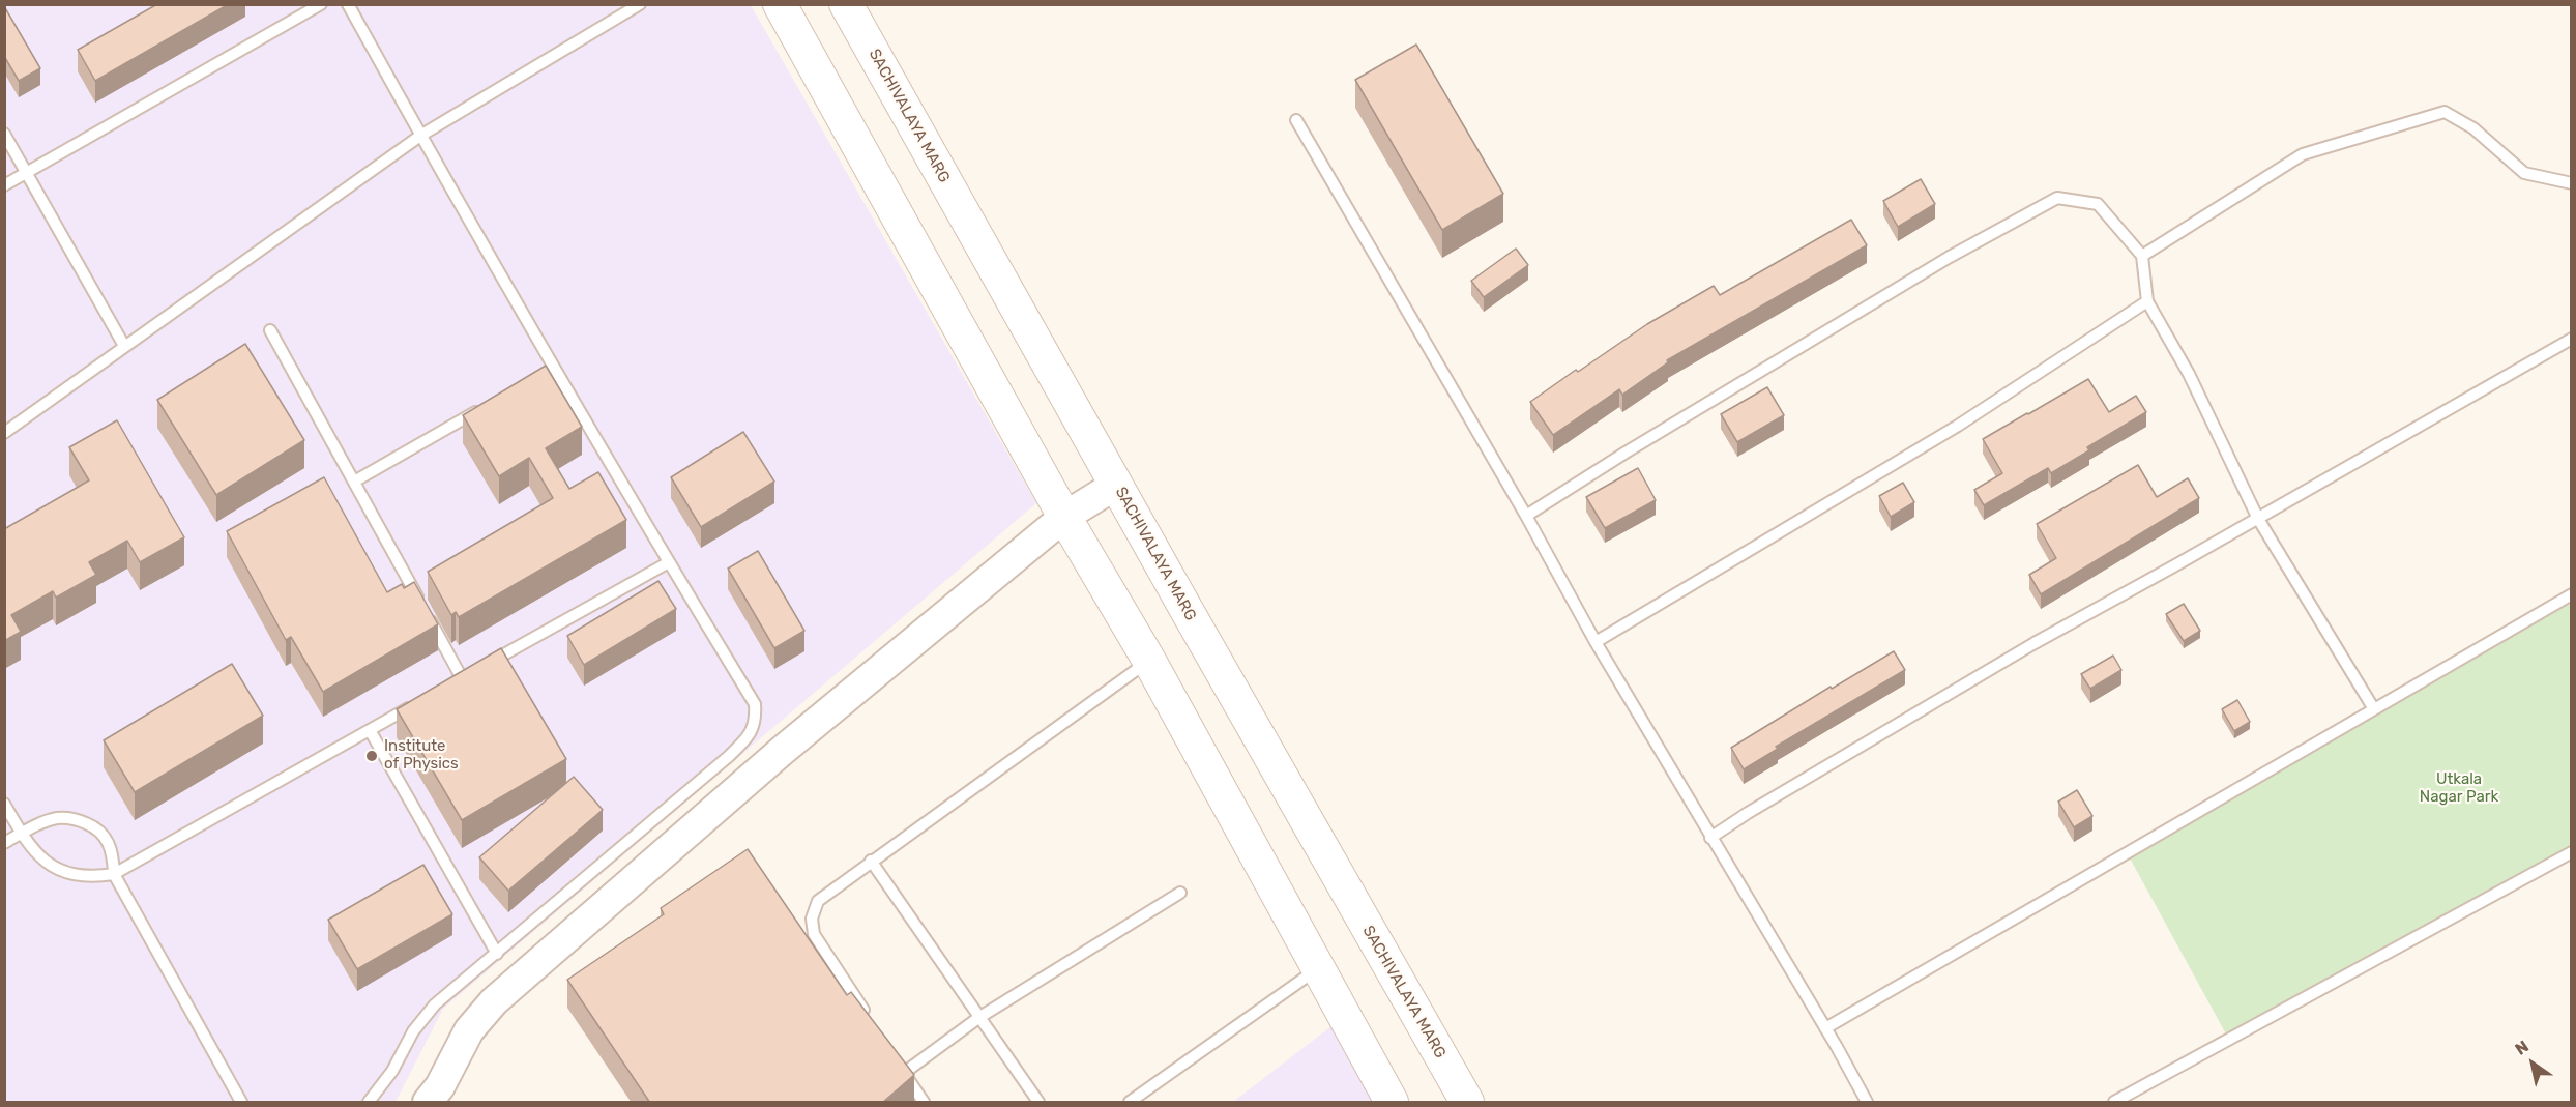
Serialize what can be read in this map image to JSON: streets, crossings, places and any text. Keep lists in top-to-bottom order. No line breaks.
{"streets":{"main road":["SACHIVALAYA MARG"]},"parks":["Utkala Nagar Park"],"places":["Institute of Physics"],"north":"top left"}
